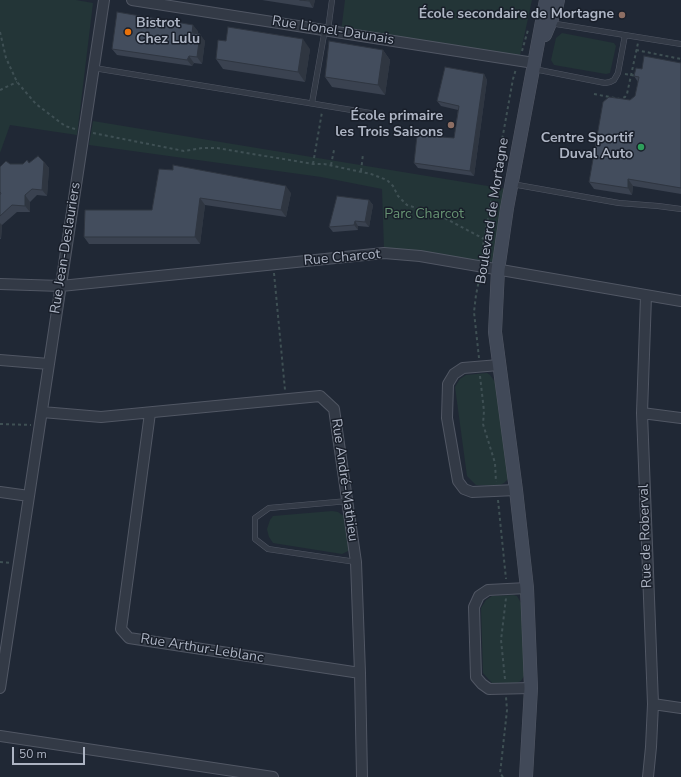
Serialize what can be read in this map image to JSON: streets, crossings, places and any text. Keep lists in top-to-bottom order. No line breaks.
{"streets":{"street":["Rue Lionel-Daunais","Boulevard de Mortagne","Rue Jean-Deslauriers","Rue Charcot","Rue André-Mathieu","Rue de Roberval","Rue Arthur-Leblanc"]},"crossings":[["Rue Lionel-Daunais","Boulevard de Mortagne"],["Boulevard de Mortagne","Rue Charcot"],["Rue Jean-Deslauriers","Rue Charcot"],["Rue Jean-Deslauriers","Rue André-Mathieu"],["Rue Charcot","Rue de Roberval"],["Rue André-Mathieu","Rue Arthur-Leblanc"]],"parks":["Parc Charcot"],"places":["École secondaire de Mortagne","Bistrot Chez Lulu","École primaire les Trois Saisons","Centre Sportif Duval Auto"],"scale_bar":"50 m"}
